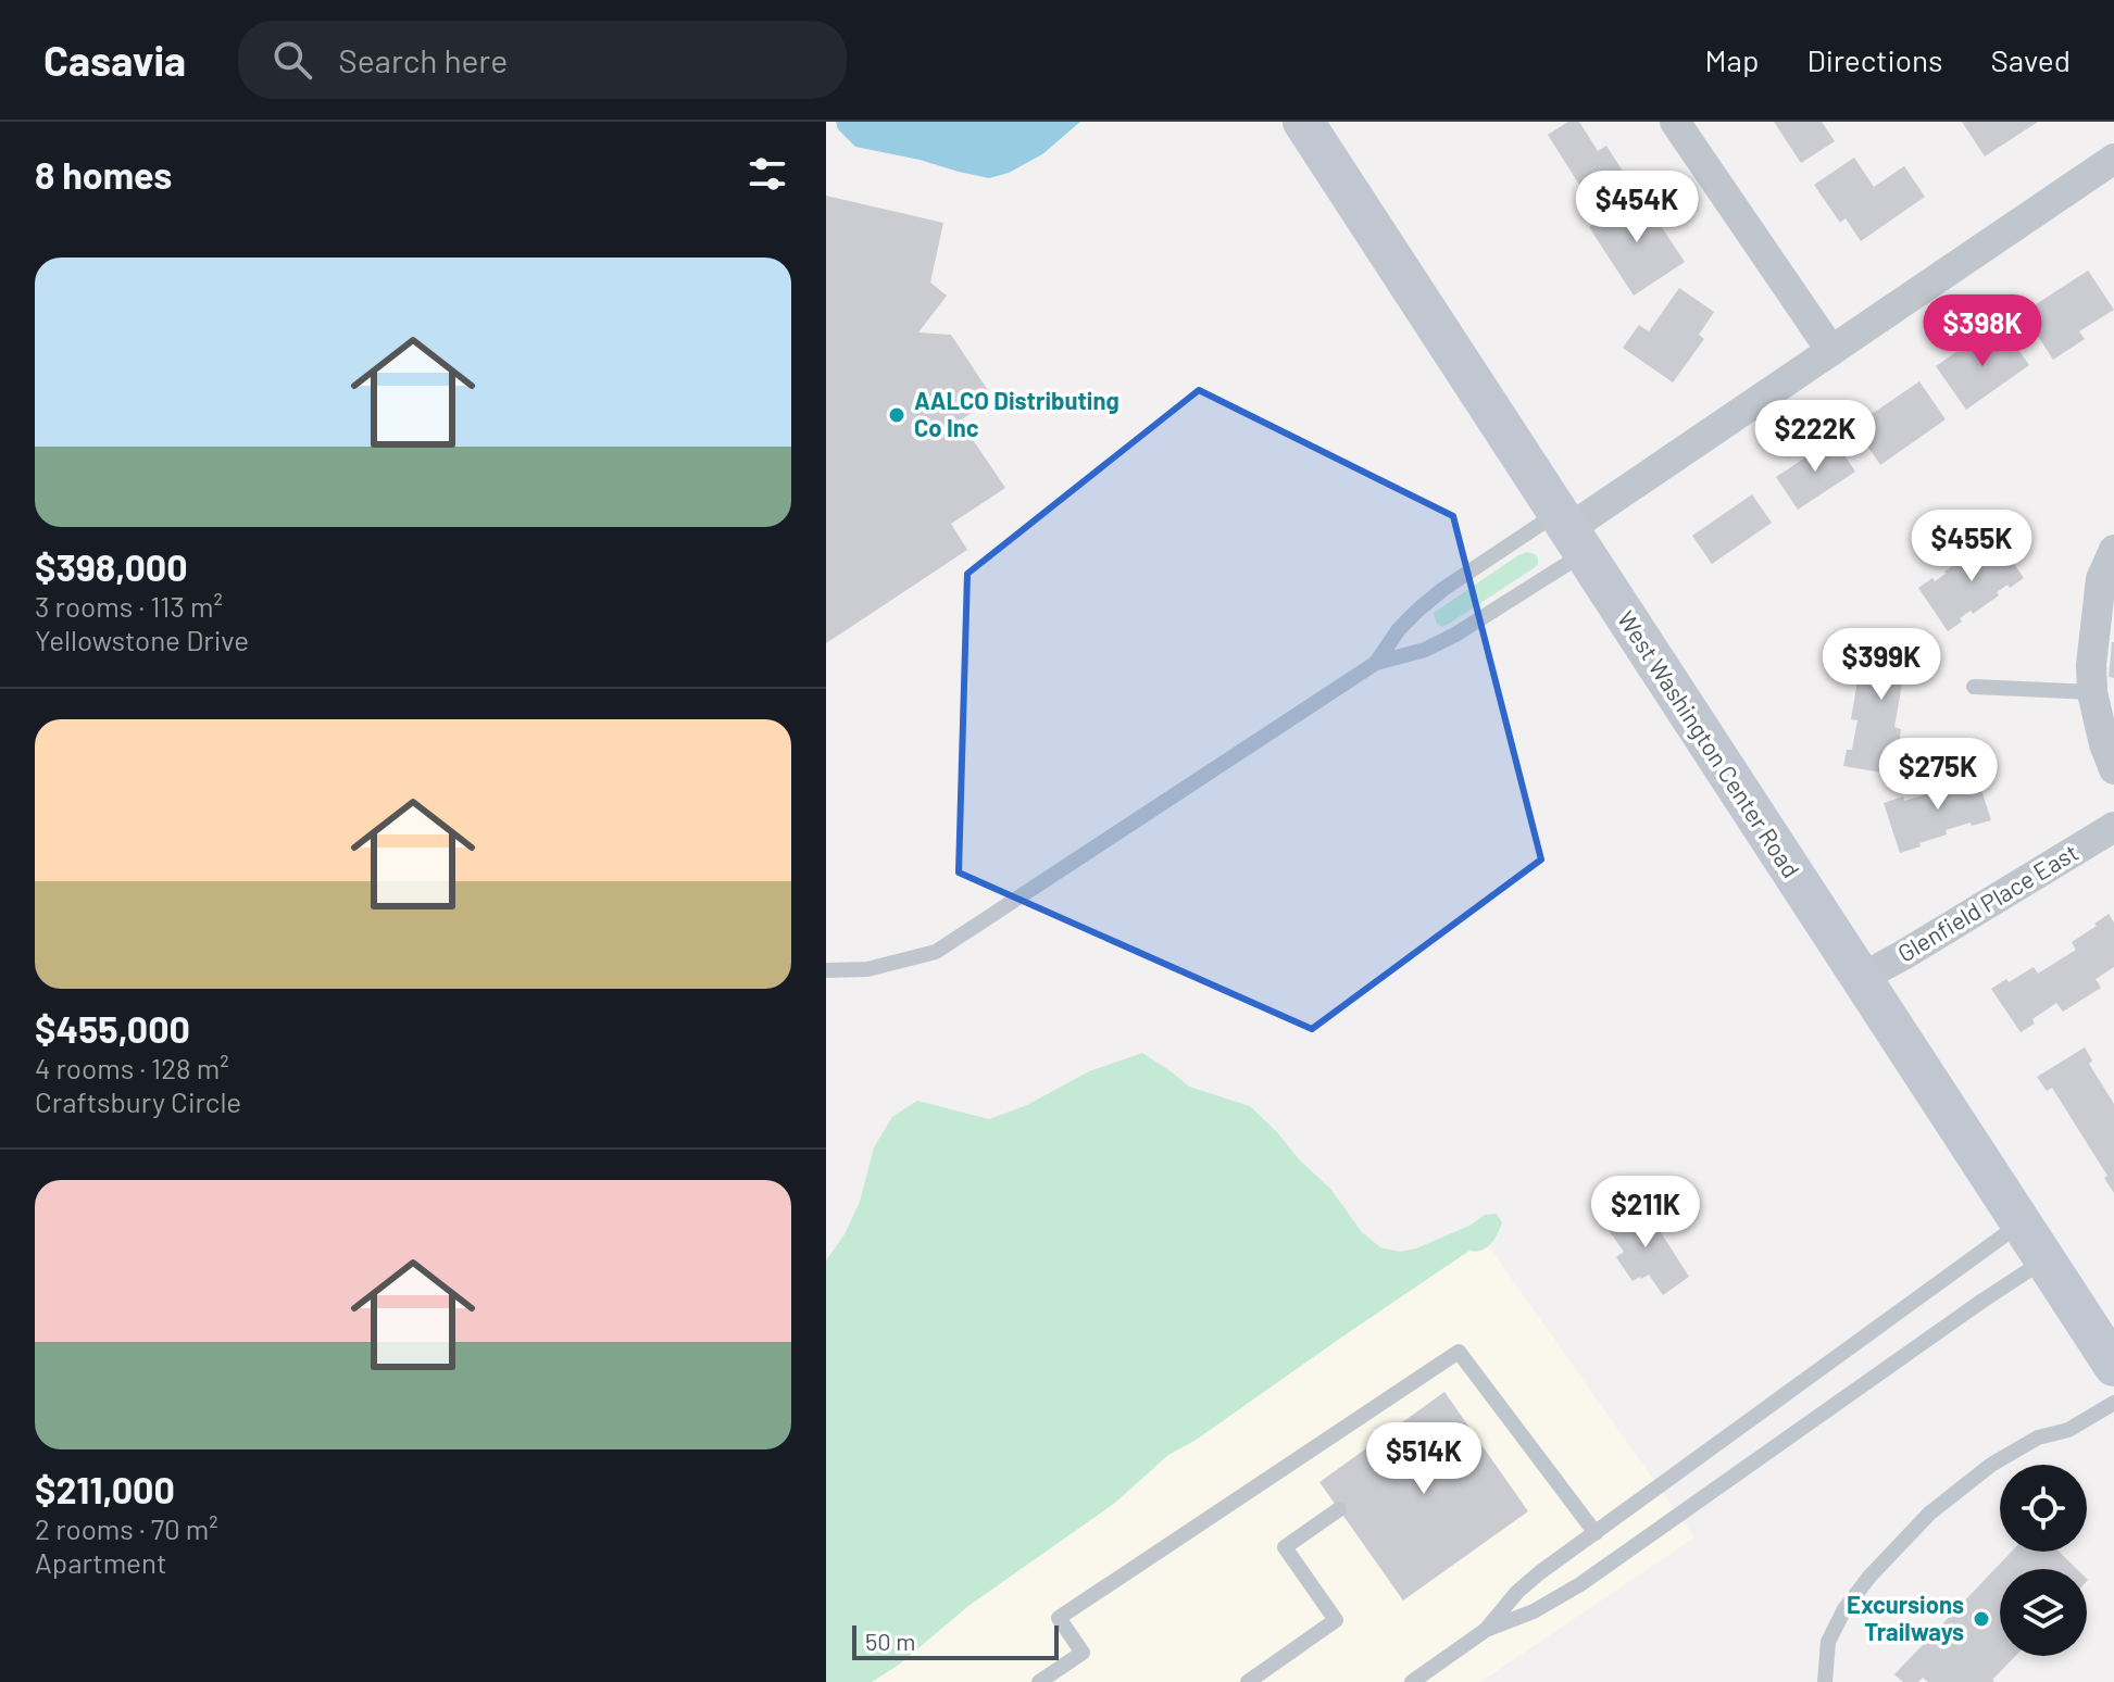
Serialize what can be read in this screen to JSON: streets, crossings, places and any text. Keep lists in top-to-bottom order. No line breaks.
{"streets":{"main road":["West Washington Center Road"],"street":["Glenfield Place East"]},"crossings":[["West Washington Center Road","Glenfield Place East"]],"places":["AALCO Distributing Co Inc","Excursions Trailways"],"scale_bar":"50 m","page":{"header":"Casavia","search":"Search here","nav":["Map","Directions","Saved"],"heading":"8 homes","price":["$454K","$398K","$222K","$455K","$399K","$275K","$211K","$514K"],"list":[{"name":"$398,000","note":"3 rooms · 113 m² · Yellowstone Drive"},{"name":"$455,000","note":"4 rooms · 128 m² · Craftsbury Circle"},{"name":"$211,000","note":"2 rooms · 70 m² · Apartment"}],"scale":"50 m"}}
